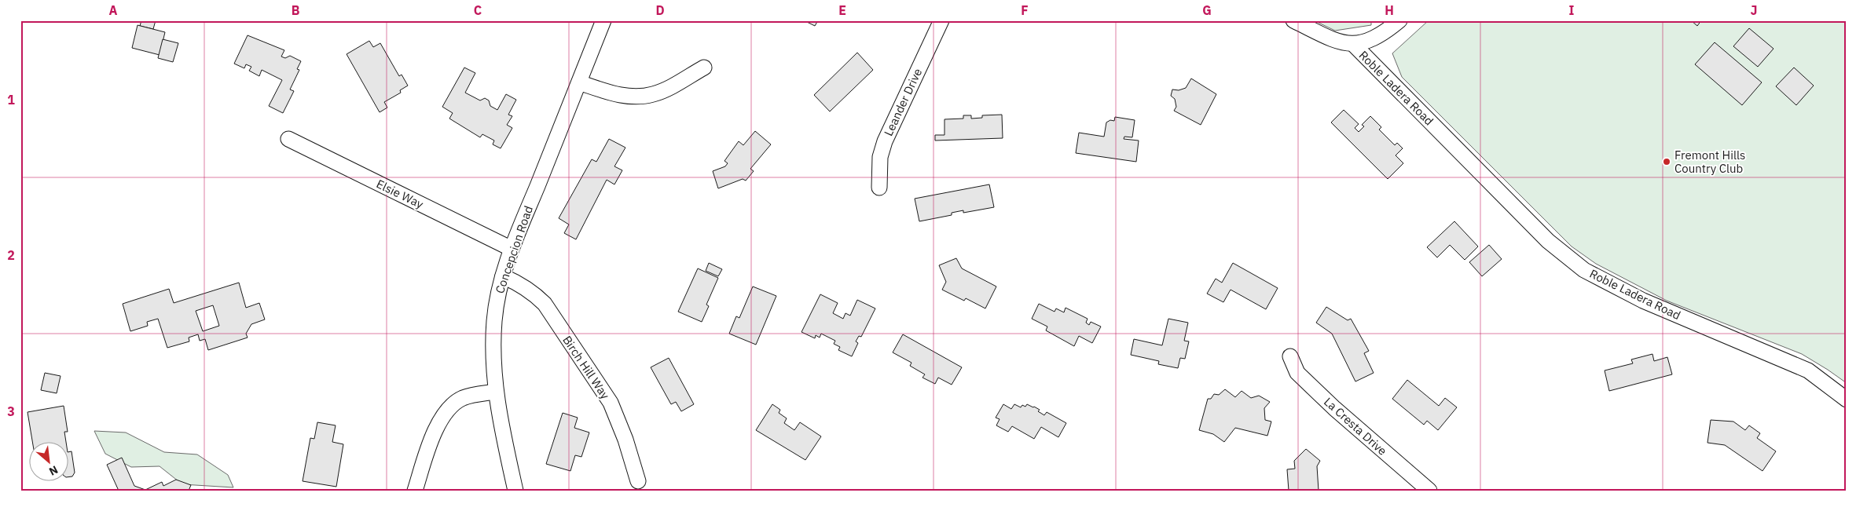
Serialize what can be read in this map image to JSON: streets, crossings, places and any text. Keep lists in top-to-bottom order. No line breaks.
{"streets":{"street":["Roble Ladera Road","Leander Drive","Elsie Way","Concepcion Road","Birch Hill Way","La Cresta Drive"]},"crossings":[["Elsie Way","Concepcion Road"],["Concepcion Road","Birch Hill Way"]],"places":["Fremont Hills Country Club"],"north":"bottom right","grid":{"columns":["A","B","C","D","E","F","G","H","I","J"],"rows":["1","2","3"]}}
